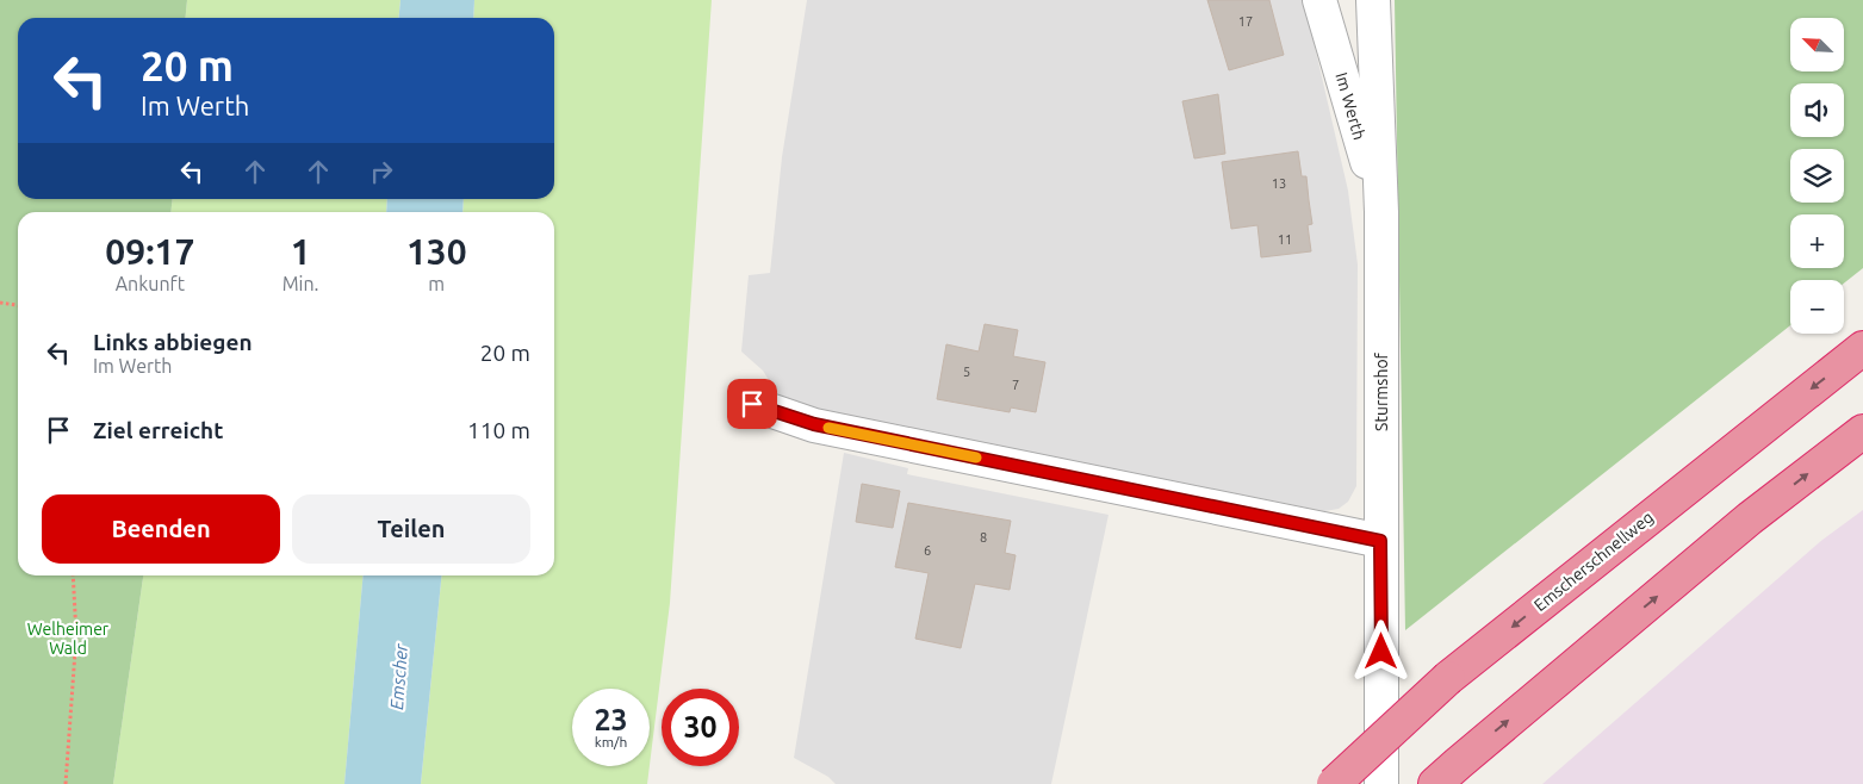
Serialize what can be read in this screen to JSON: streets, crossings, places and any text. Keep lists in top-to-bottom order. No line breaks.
{"streets":{"highway":["Emscherschnellweg"],"street":["Im Werth","Sturmshof"]},"crossings":[["Im Werth","Sturmshof"]],"water":["Emscher"],"parks":["Welheimer Wald"],"house_numbers":["17","13","11","5","7","8","6"],"north":"top left","page":{"map_buttons":["+","−"],"turn":["20 m","Im Werth"],"eta":["09:17","Ankunft","1","Min.","130","m"],"list":[{"name":"Links abbiegen","note":"Im Werth","value":"20 m"},{"name":"Ziel erreicht","value":"110 m"}],"buttons":["Beenden","Teilen"],"speed":"23 km/h","limit":"30"}}
